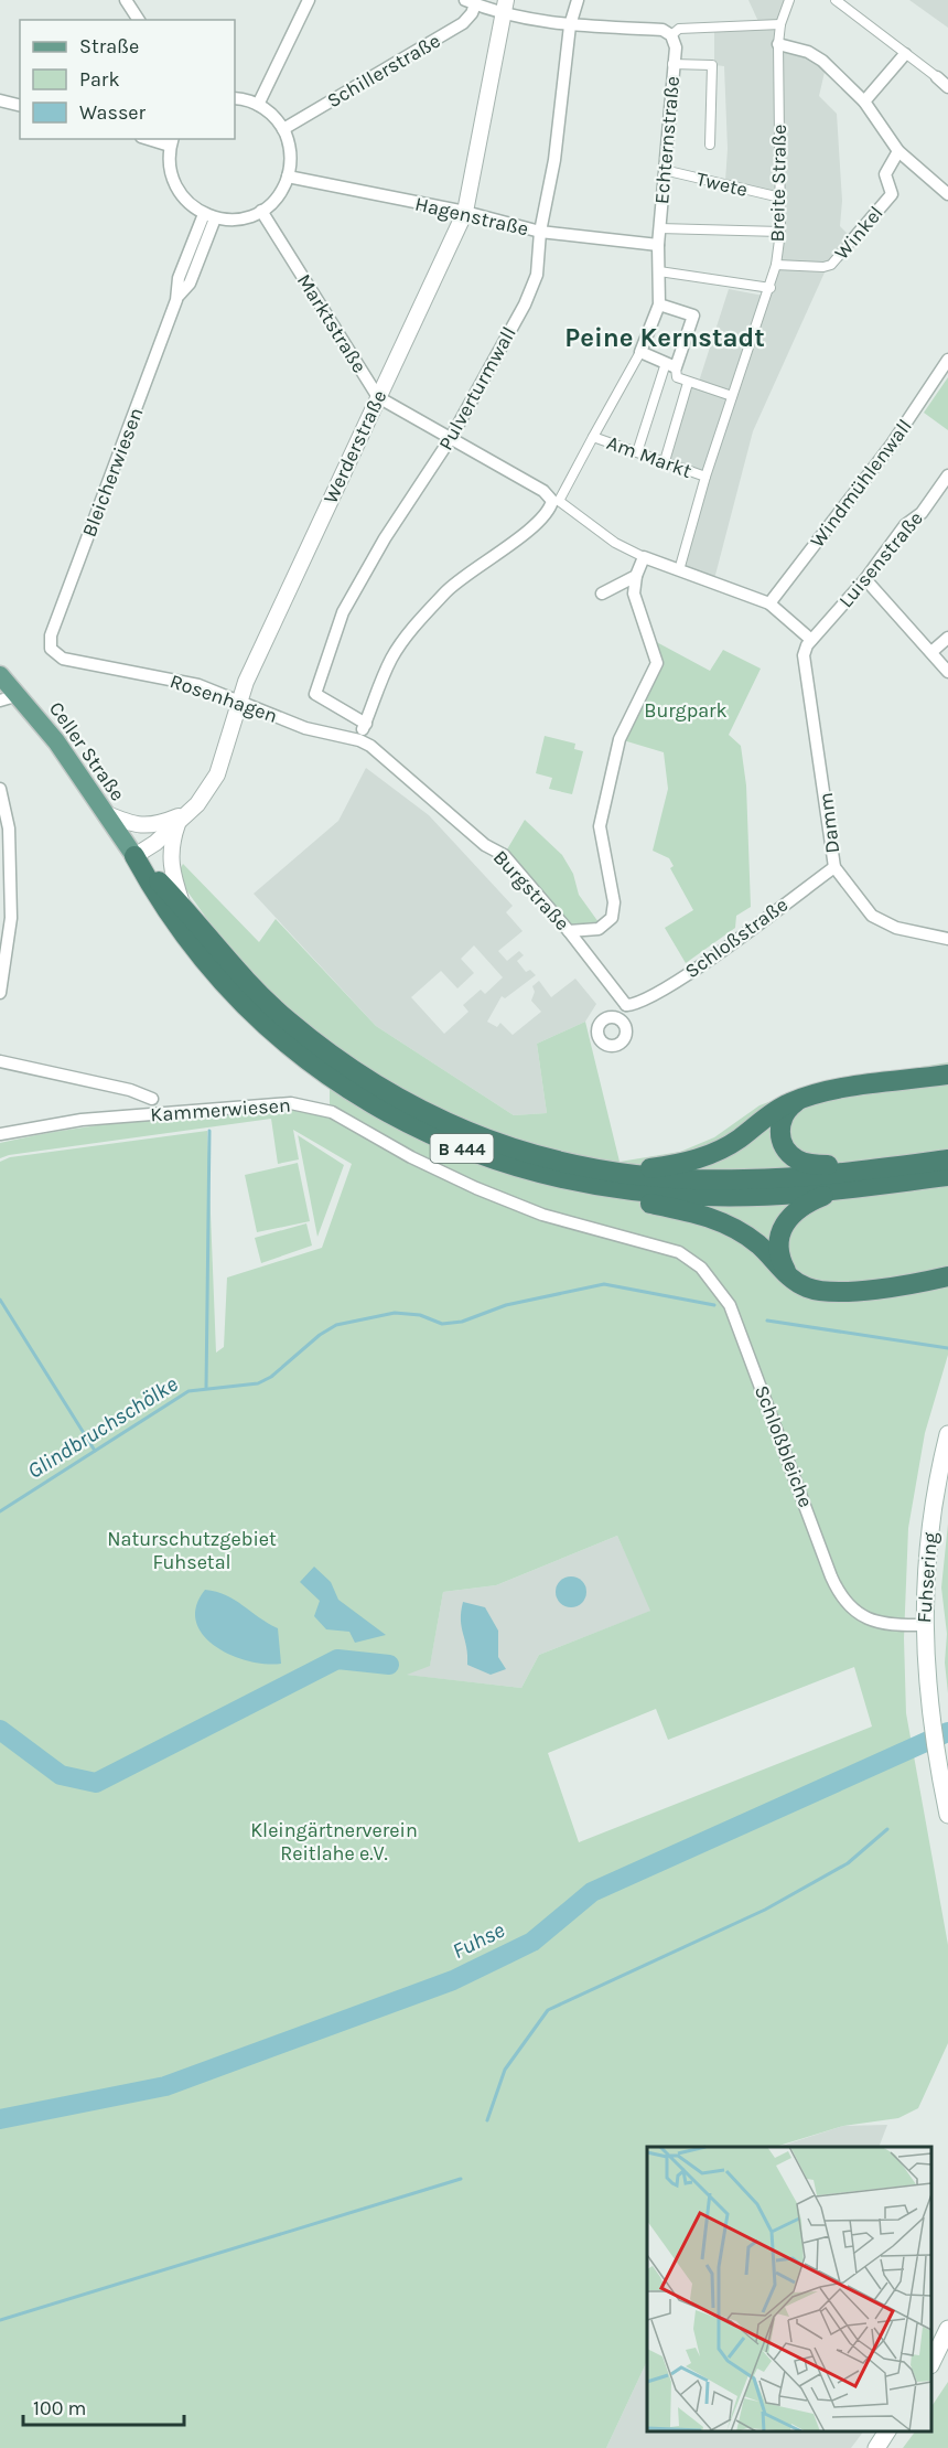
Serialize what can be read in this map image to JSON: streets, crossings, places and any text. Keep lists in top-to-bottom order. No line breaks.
{"streets":{"highway":["B 444"],"main road":["Celler Straße","Fuhsering"],"street":["Schillerstraße","Echternstraße","Breite Straße","Twete","Hagenstraße","Winkel","Marktstraße","Pulverturmwall","Werderstraße","Am Markt","Bleicherwiesen","Windmühlenwall","Luisenstraße","Rosenhagen","Damm","Burgstraße","Schloßstraße","Kammerwiesen","Schloßbleiche"]},"crossings":[["Echternstraße","Twete"],["Echternstraße","Hagenstraße"],["Breite Straße","Twete"],["Breite Straße","Winkel"],["Breite Straße","Am Markt"],["Hagenstraße","Pulverturmwall"],["Hagenstraße","Werderstraße"],["Marktstraße","Pulverturmwall"],["Marktstraße","Werderstraße"],["Werderstraße","Rosenhagen"],["Werderstraße","Celler Straße"],["Werderstraße","B 444"],["Bleicherwiesen","Rosenhagen"],["Luisenstraße","Damm"],["Rosenhagen","Burgstraße"],["Celler Straße","B 444"],["Damm","Schloßstraße"],["Burgstraße","Schloßstraße"],["Kammerwiesen","Schloßbleiche"],["Schloßbleiche","Fuhsering"]],"districts":["Peine Kernstadt"],"water":["Glindbruchschölke","Fuhse"],"parks":["Burgpark","Naturschutzgebiet Fuhsetal","Kleingärtnerverein Reitlahe e.V."],"legend":["Straße","Park","Wasser"],"scale_bar":"100 m"}
